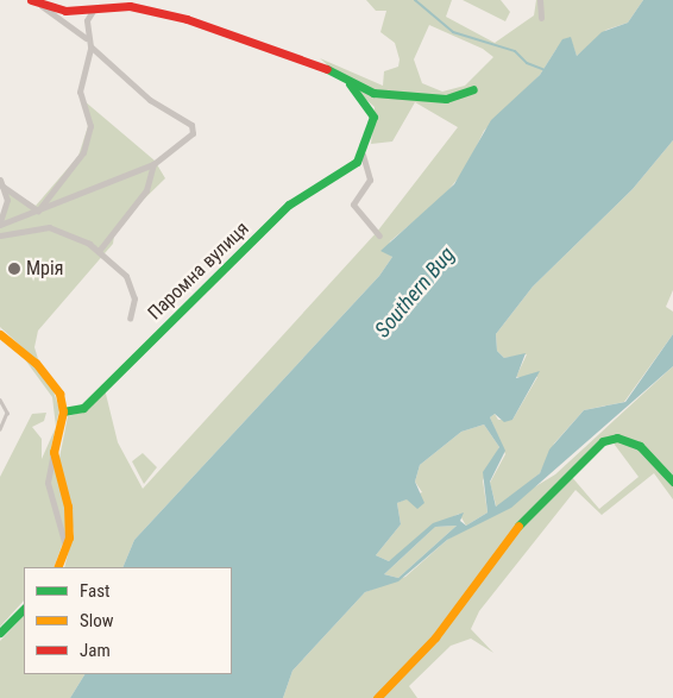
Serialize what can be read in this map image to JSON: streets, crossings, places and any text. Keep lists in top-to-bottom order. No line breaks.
{"streets":{"street":["Паромна вулиця"]},"water":["Southern Bug"],"places":["Мрія"],"legend":["Fast","Slow","Jam"]}
